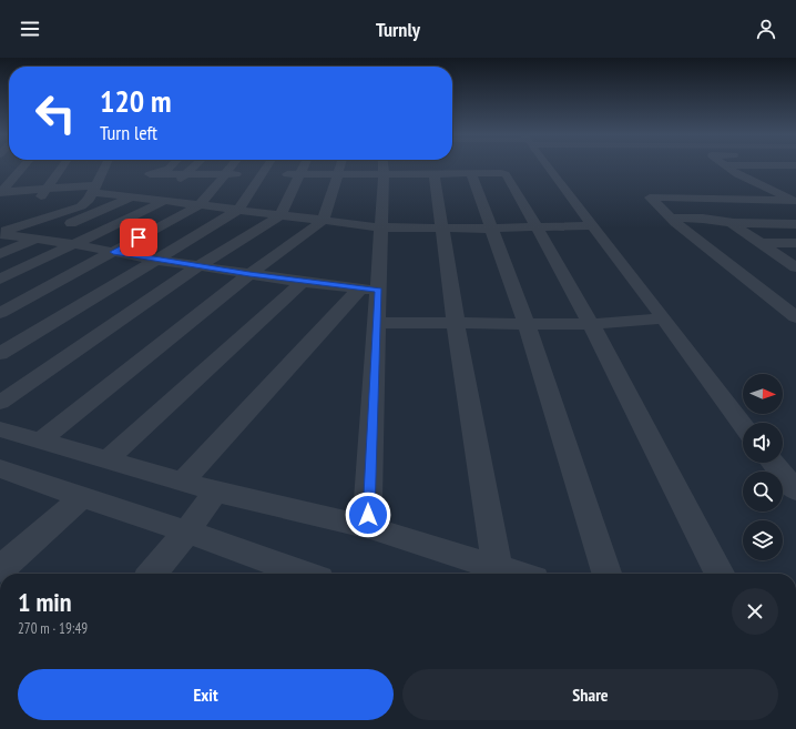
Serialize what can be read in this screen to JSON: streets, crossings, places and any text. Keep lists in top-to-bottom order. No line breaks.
{"north":"right","page":{"header":"Turnly","turn":["120 m","Turn left"],"heading":["1 min","270 m · 19:49"],"buttons":["Exit","Share"]}}
